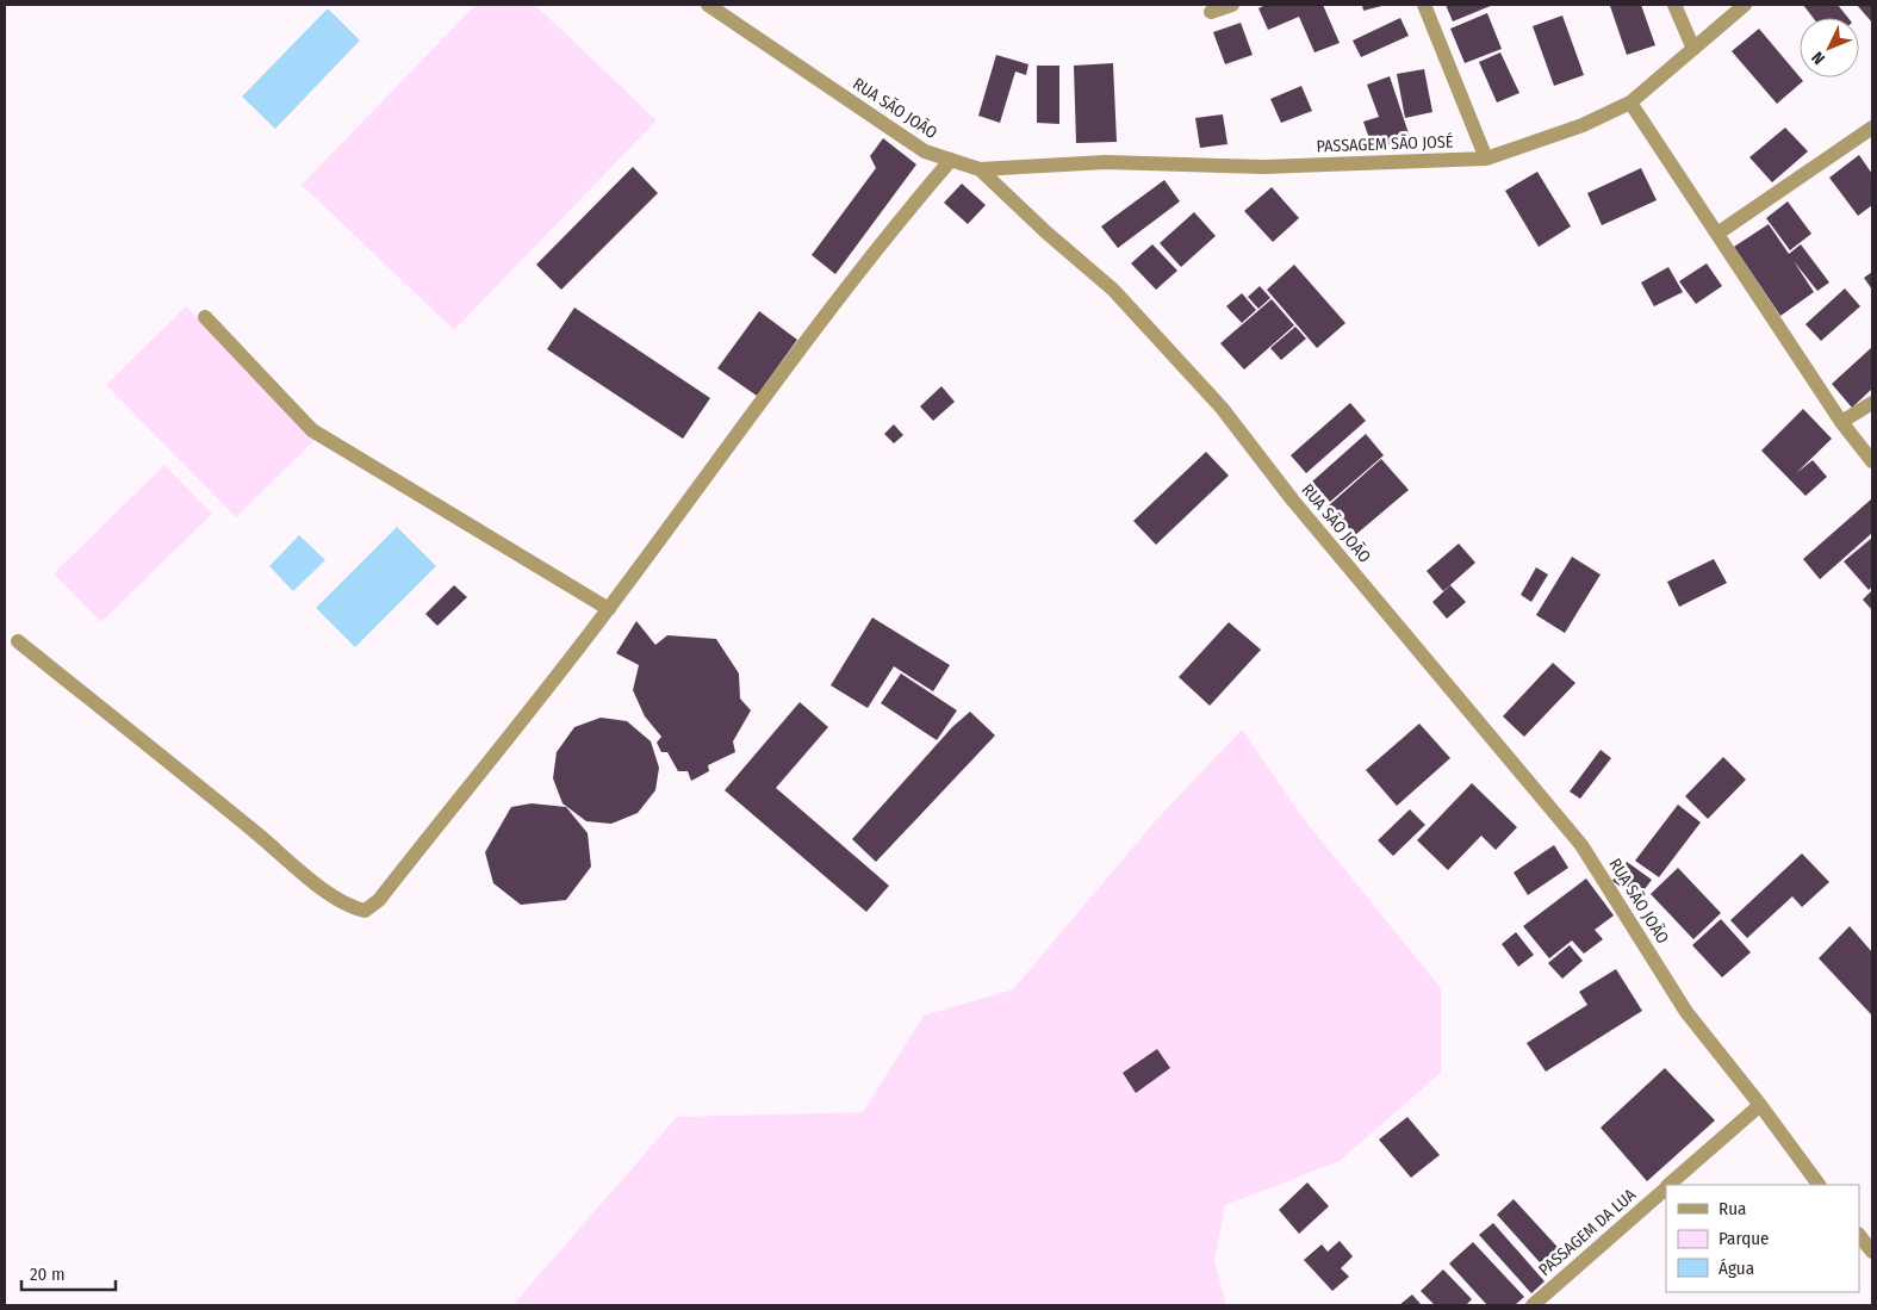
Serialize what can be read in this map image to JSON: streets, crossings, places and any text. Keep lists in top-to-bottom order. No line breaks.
{"streets":{"street":["RUA SÃO JOÃO","PASSAGEM SÃO JOSÉ","PASSAGEM DA LUA"]},"crossings":[["RUA SÃO JOÃO","PASSAGEM SÃO JOSÉ"],["RUA SÃO JOÃO","PASSAGEM DA LUA"]],"legend":["Rua","Parque","Água"],"scale_bar":"20 m","north":"bottom left"}
